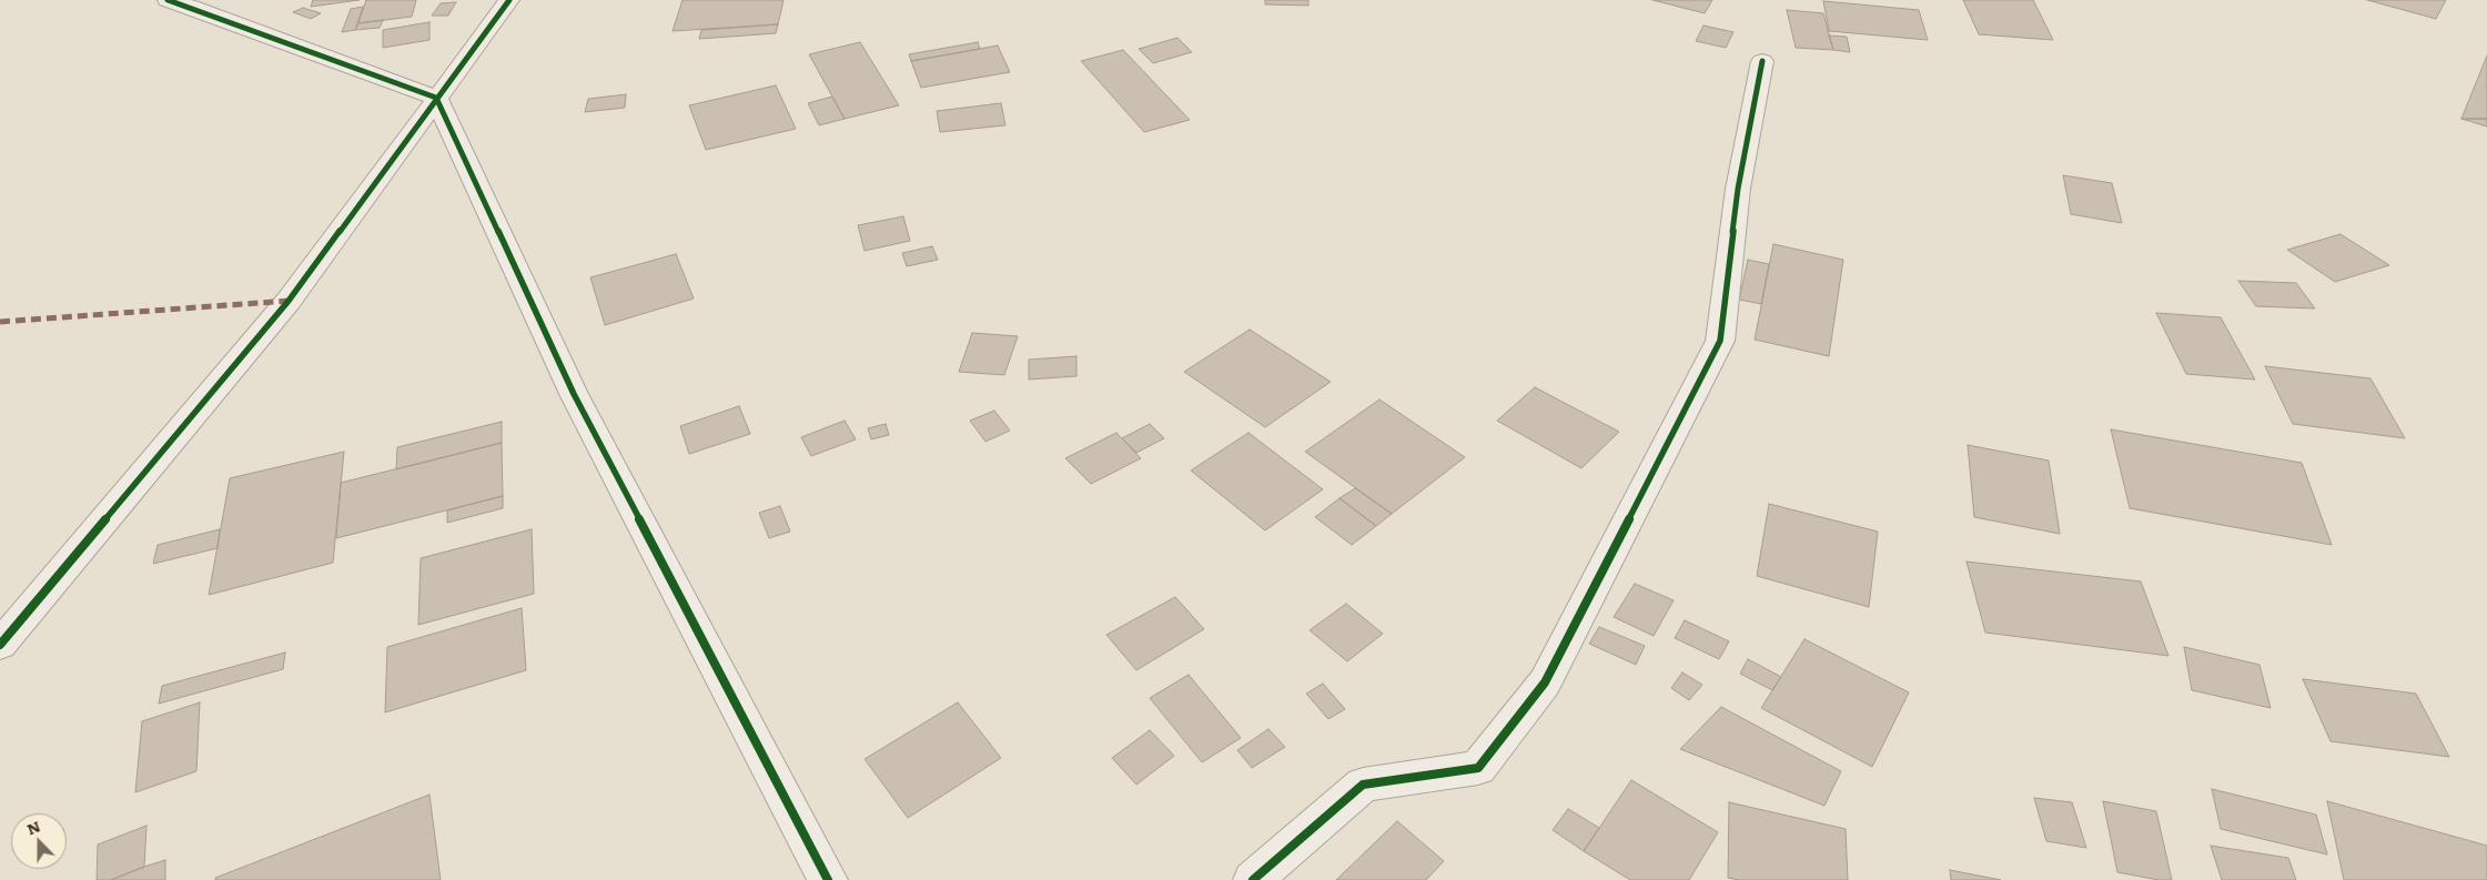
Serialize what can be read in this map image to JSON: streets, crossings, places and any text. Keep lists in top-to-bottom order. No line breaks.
{"north":"top"}
